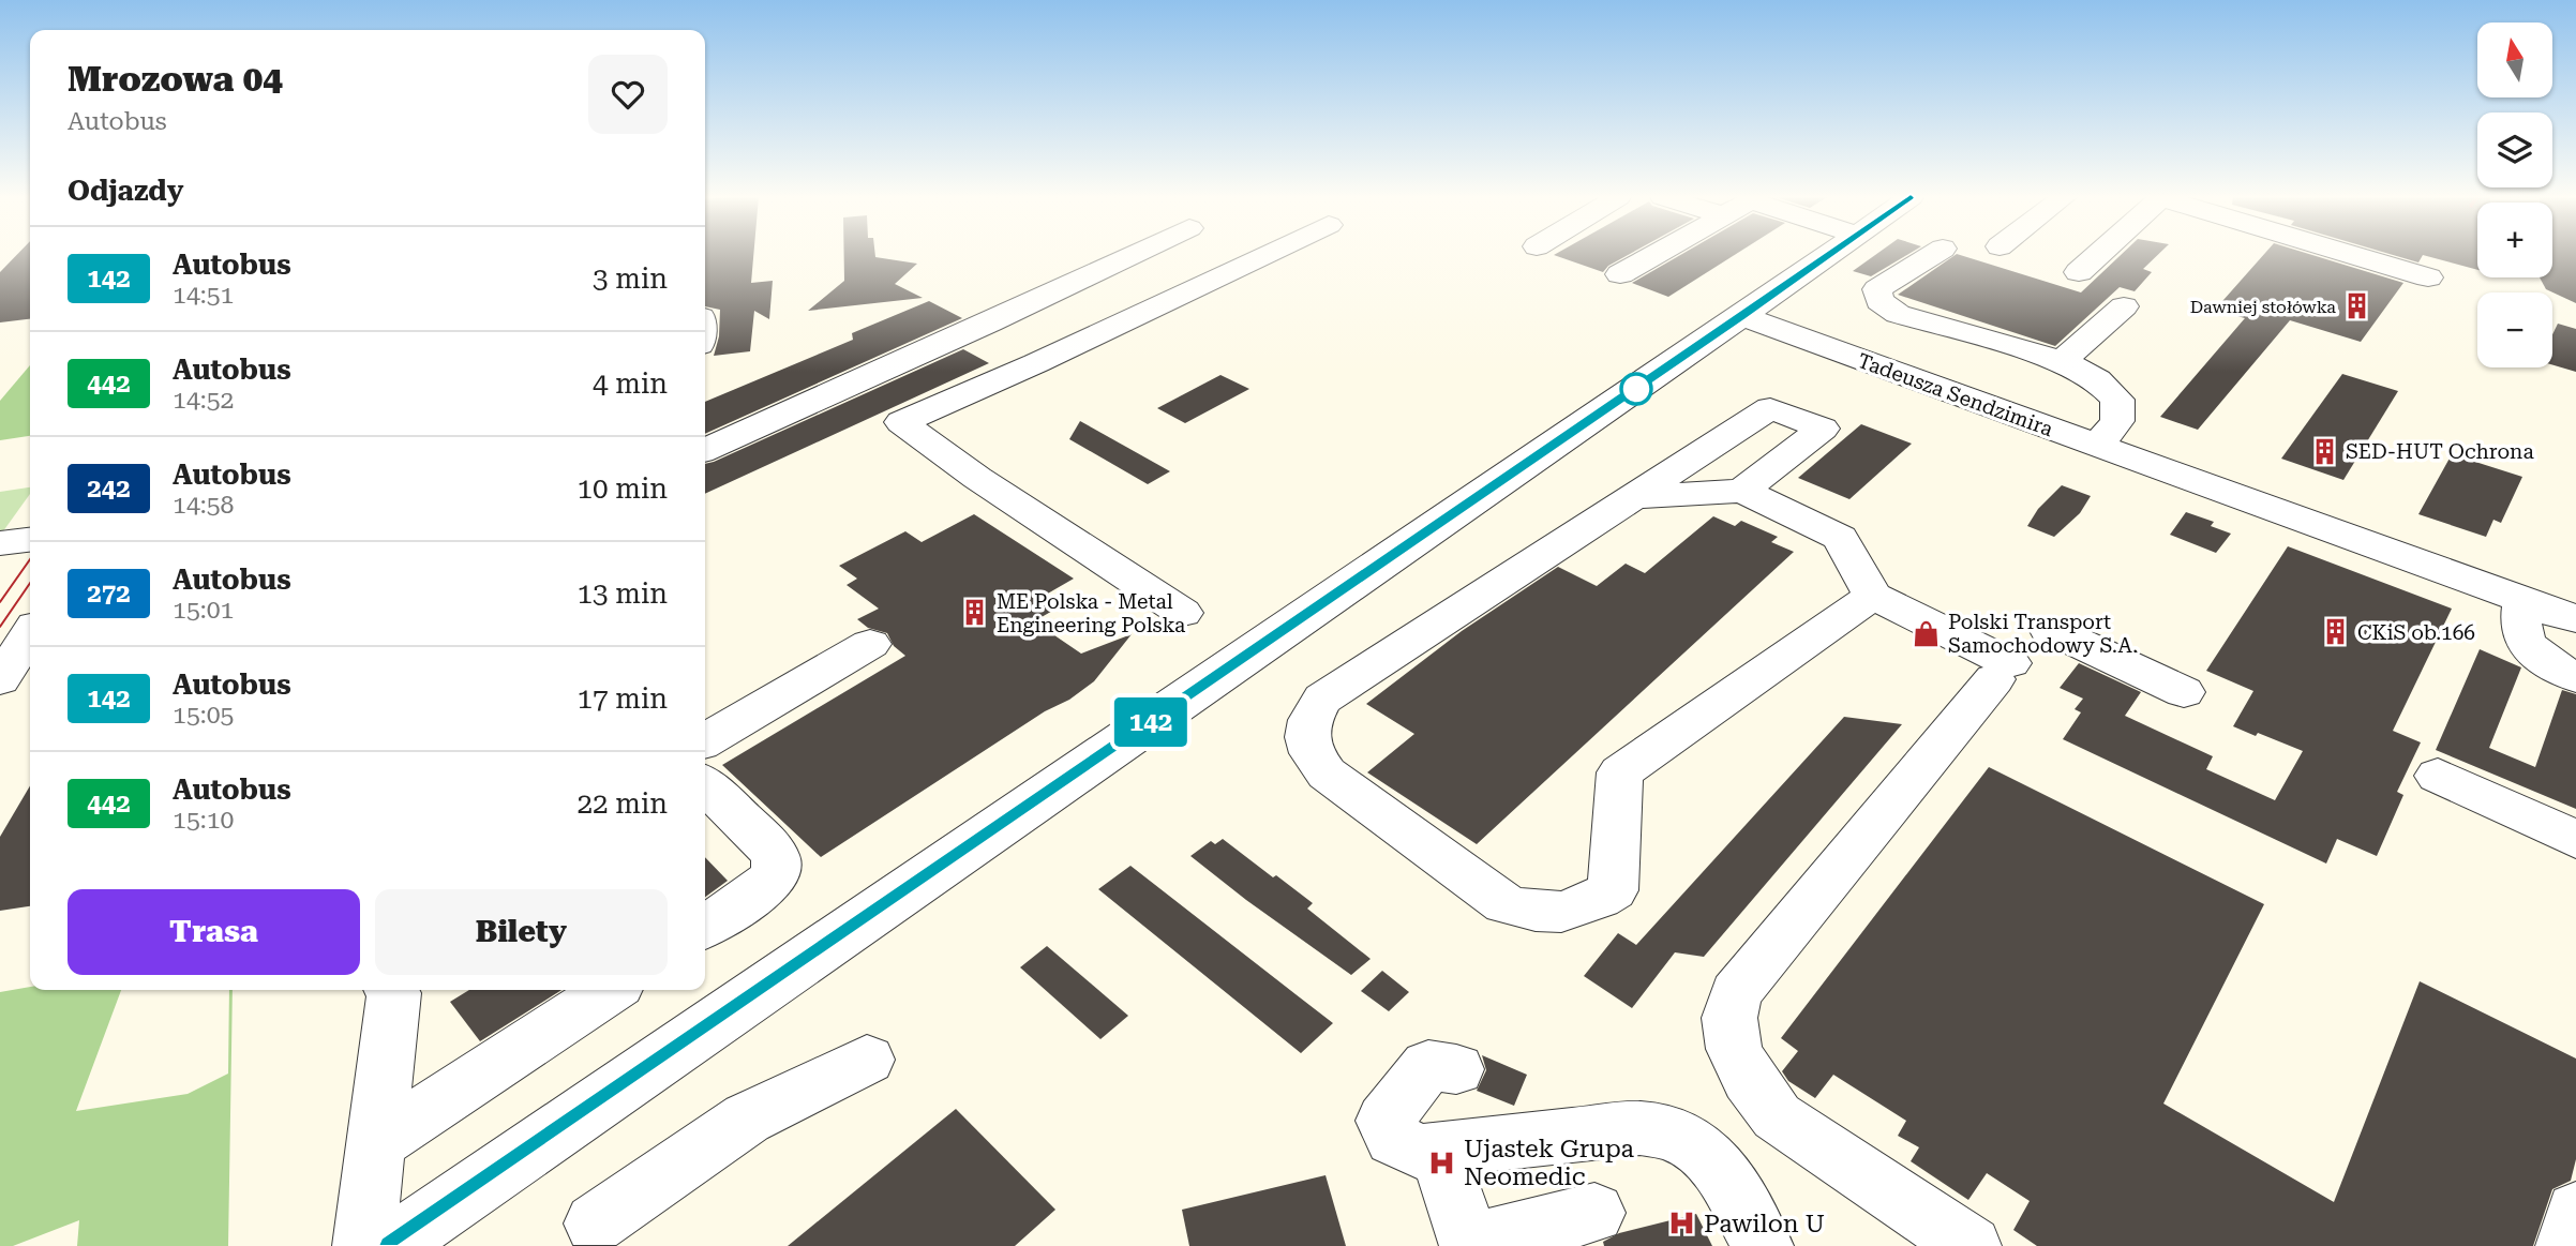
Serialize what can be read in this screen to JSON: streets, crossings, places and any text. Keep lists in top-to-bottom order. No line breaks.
{"streets":{"street":["Tadeusza Sendzimira"]},"places":{"building":["Dawniej stołówka","SED-HUT Ochrona","ME Polska - Metal Engineering Polska","CKiS ob.166"],"shop":["Polski Transport Samochodowy S.A."],"hospital":["Ujastek Grupa Neomedic","Pawilon U"]},"lines":["bus line 142"],"north":"top","page":{"on_map":"142","map_buttons":["+","−"],"heading":[["Mrozowa 04","Autobus"],"Odjazdy"],"list":[{"mark":"142","name":"Autobus","note":"14:51","value":"3 min"},{"mark":"442","name":"Autobus","note":"14:52","value":"4 min"},{"mark":"242","name":"Autobus","note":"14:58","value":"10 min"},{"mark":"272","name":"Autobus","note":"15:01","value":"13 min"},{"mark":"142","name":"Autobus","note":"15:05","value":"17 min"},{"mark":"442","name":"Autobus","note":"15:10","value":"22 min"}],"buttons":["Trasa","Bilety"]}}
